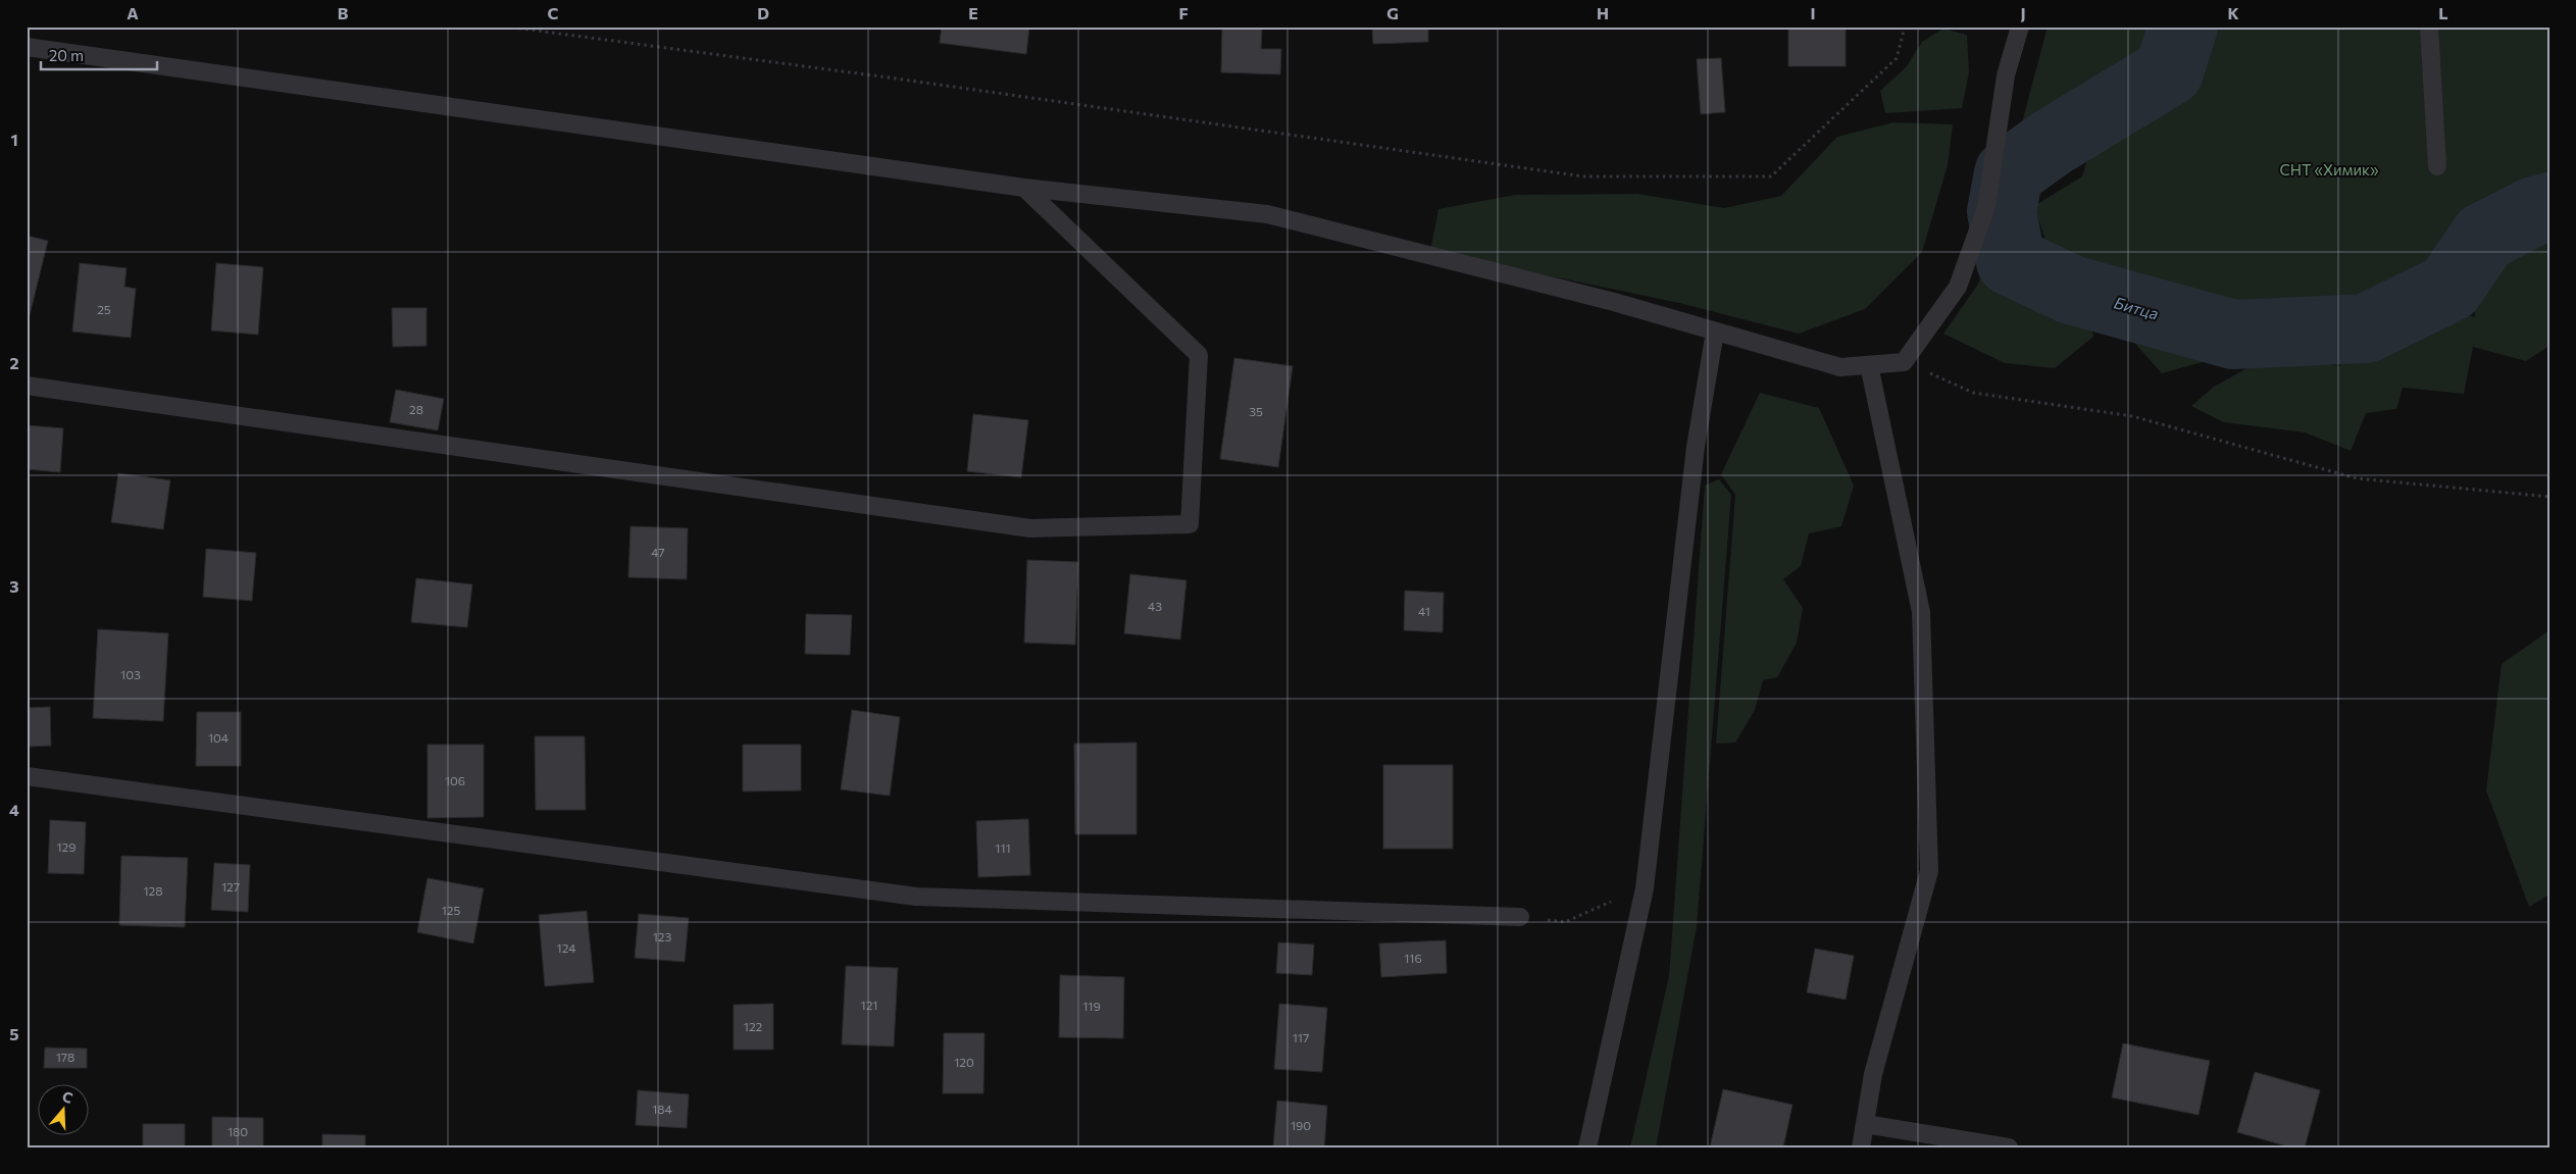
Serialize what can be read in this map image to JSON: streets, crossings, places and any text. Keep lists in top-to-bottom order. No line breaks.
{"water":["Битца"],"parks":["СНТ «Химик»"],"house_numbers":["25","28","35","47","43","41","103","104","106","129","111","127","128","125","123","124","116","121","119","122","117","178","120","184","190","180"],"scale_bar":"20 m","north":"top","grid":{"columns":["A","B","C","D","E","F","G","H","I","J","K","L"],"rows":["1","2","3","4","5"]}}
